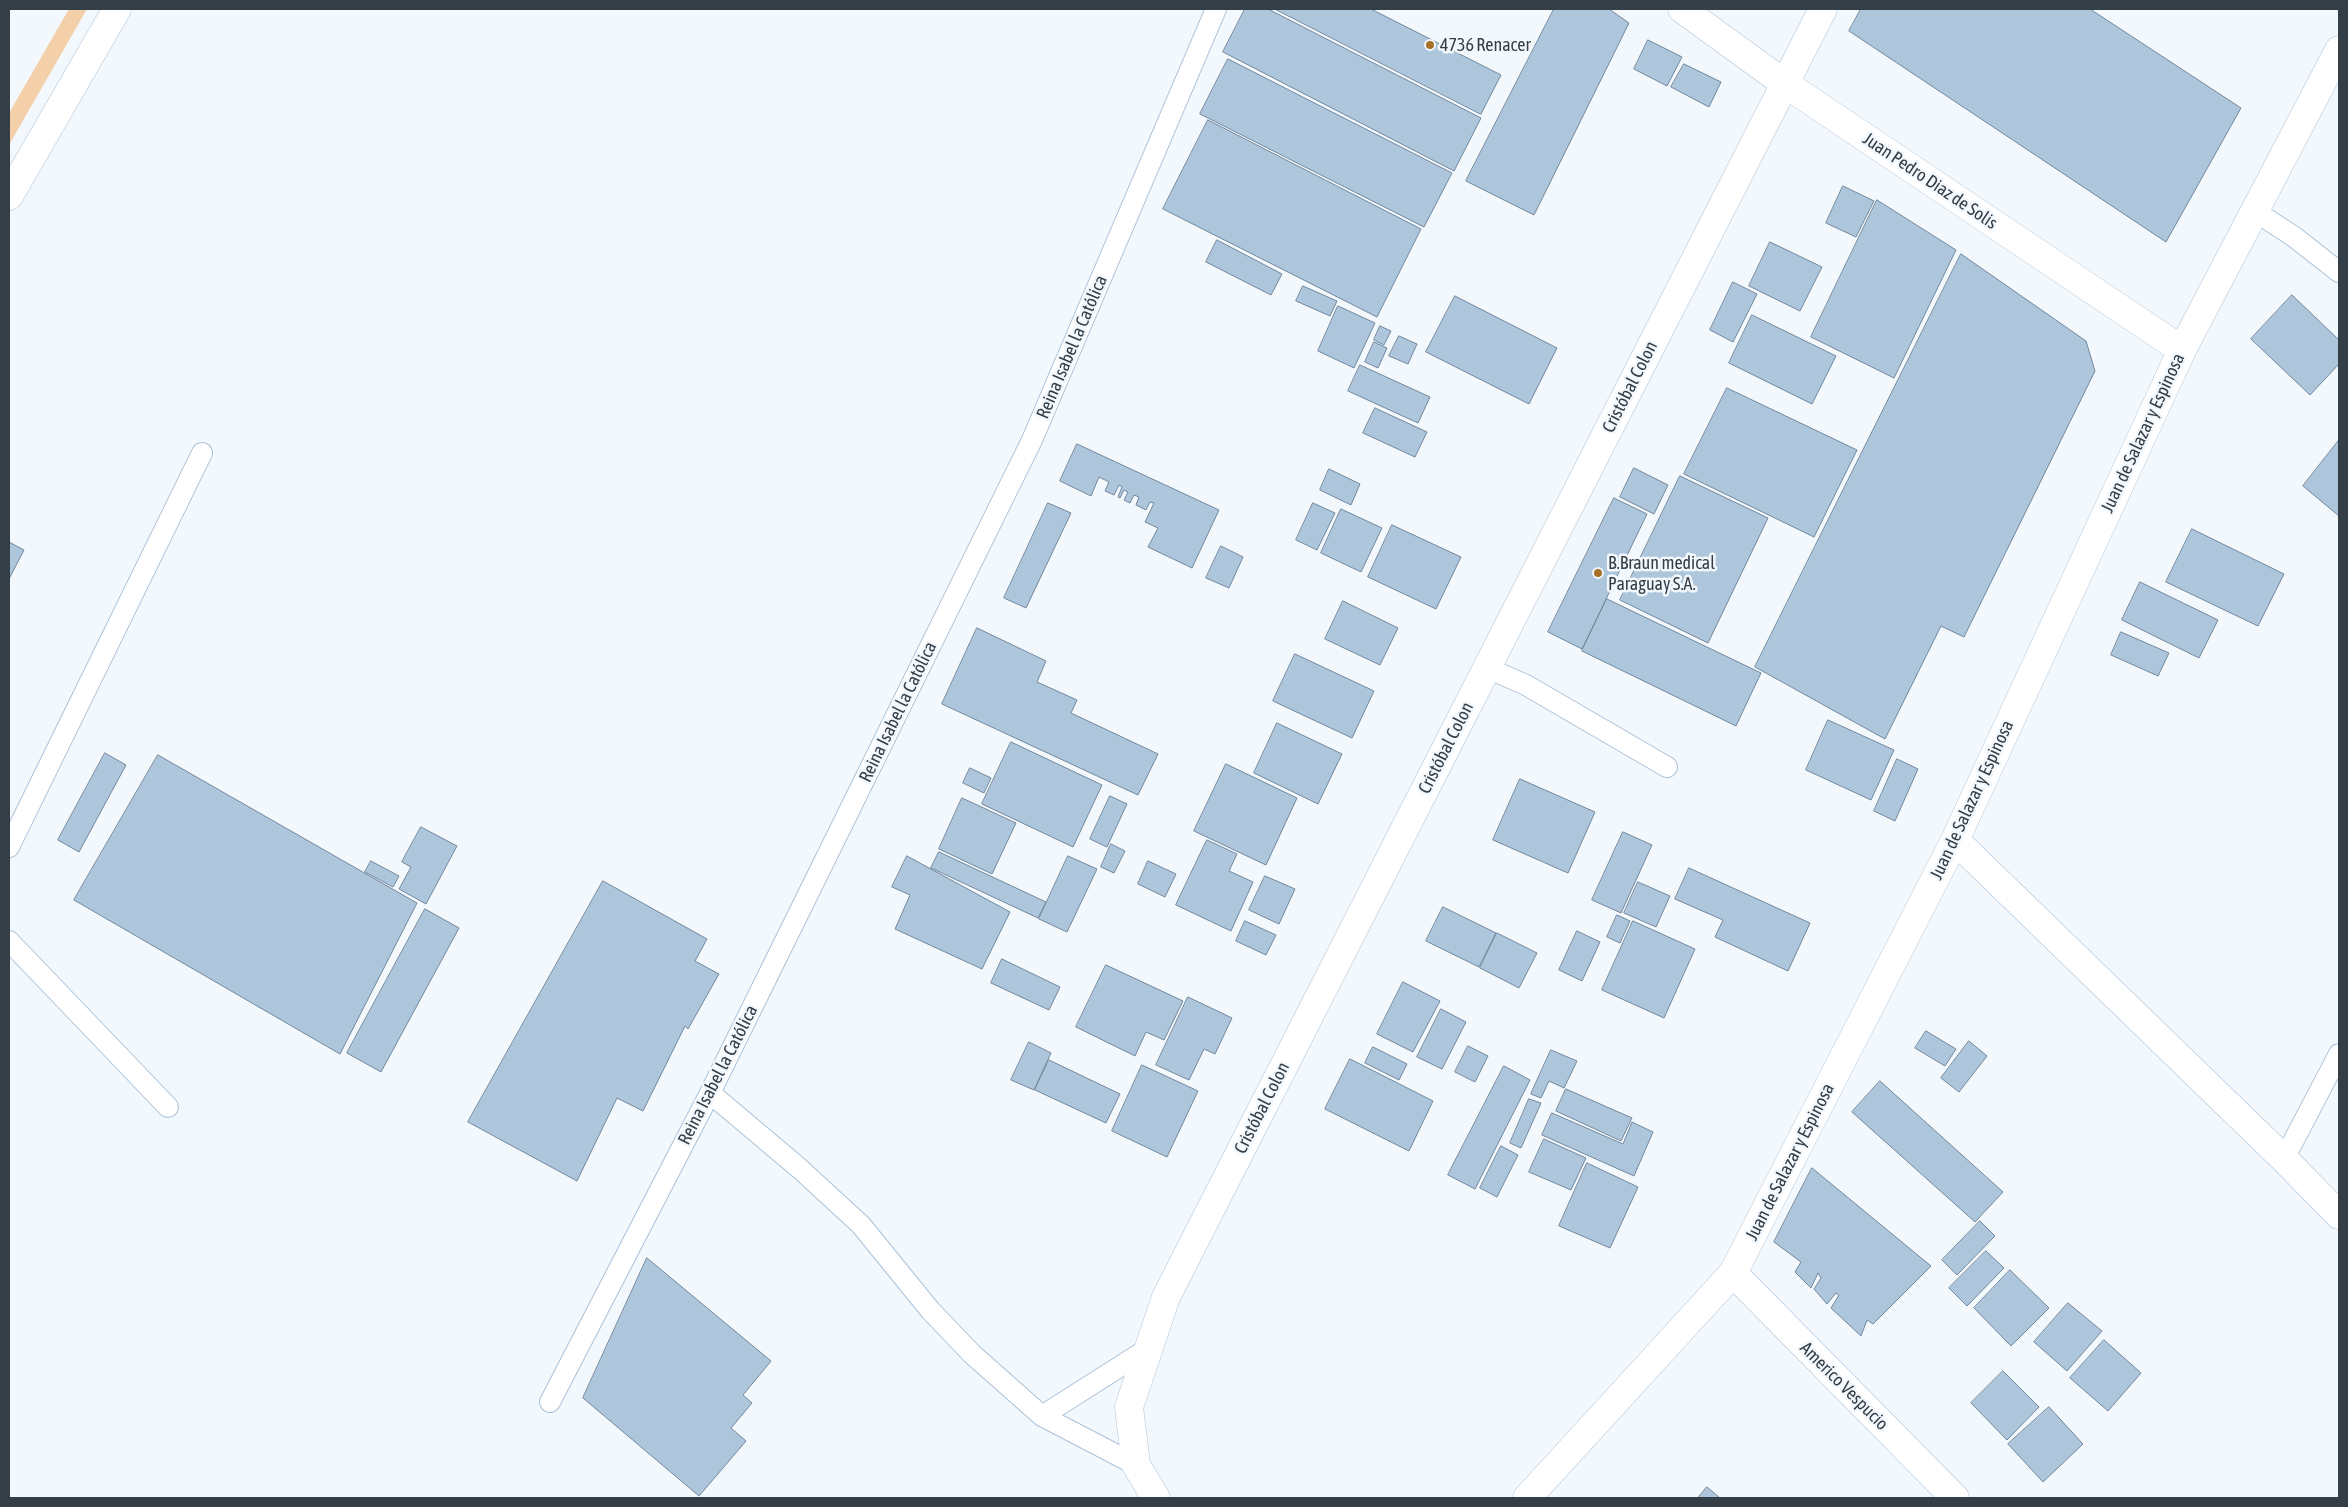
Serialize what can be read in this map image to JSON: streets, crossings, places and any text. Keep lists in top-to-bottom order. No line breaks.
{"streets":{"street":["Juan Pedro Diaz de Solis","Cristóbal Colon","Juan de Salazar y Espinosa","Americo Vespucio"],"lane":["Reina Isabel la Católica"]},"crossings":[["Juan Pedro Diaz de Solis","Cristóbal Colon"],["Juan Pedro Diaz de Solis","Juan de Salazar y Espinosa"],["Juan de Salazar y Espinosa","Americo Vespucio"]],"places":["4736 Renacer","B.Braun medical Paraguay S.A."]}
